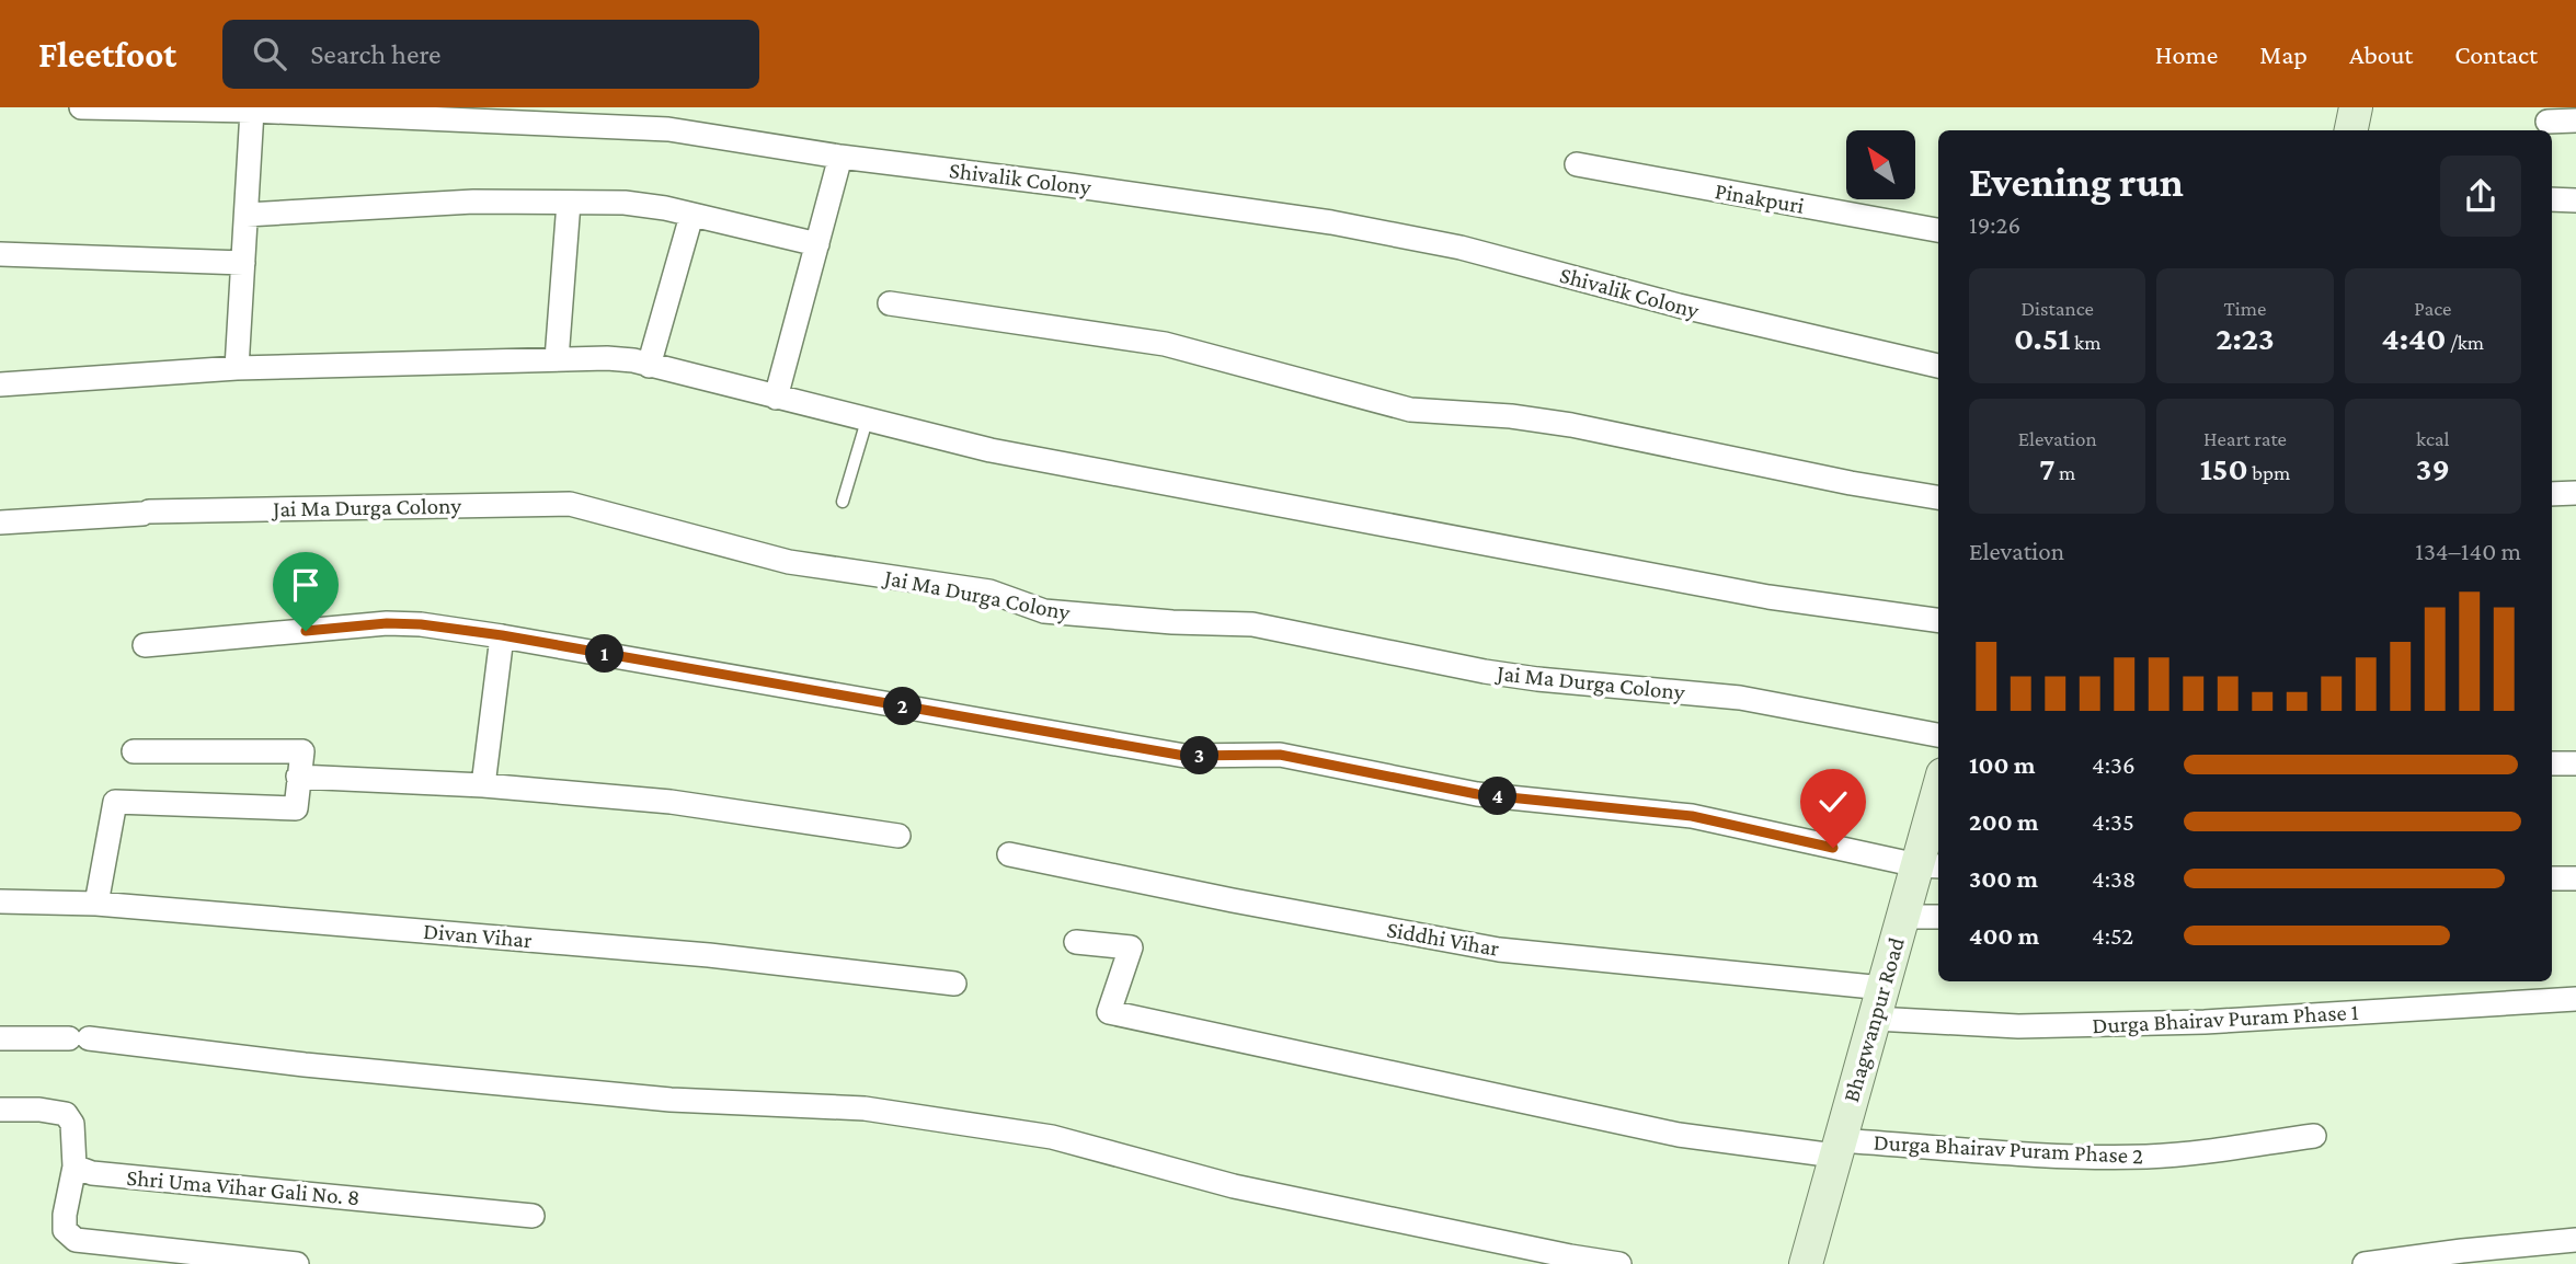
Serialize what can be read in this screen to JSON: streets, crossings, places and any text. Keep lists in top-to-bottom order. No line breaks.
{"streets":{"street":["Shivalik Colony","Pinakpuri","Jai Ma Durga Colony","Divan Vihar","Siddhi Vihar","Durga Bhairav Puram Phase 1","Bhagwanpur Road","Durga Bhairav Puram Phase 2","Shri Uma Vihar Gali No. 8"]},"crossings":[["Siddhi Vihar","Durga Bhairav Puram Phase 1"],["Siddhi Vihar","Bhagwanpur Road"],["Durga Bhairav Puram Phase 1","Bhagwanpur Road"],["Bhagwanpur Road","Durga Bhairav Puram Phase 2"]],"north":"top left","page":{"header":"Fleetfoot","search":"Search here","nav":["Home","Map","About","Contact"],"heading":["Evening run","19:26"],"stats":[["Distance","0.51 km"],["Time","2:23"],["Pace","4:40 /km"],["Elevation","7 m"],["Heart rate","150 bpm"],["kcal","39"]],"chart":["Elevation","134–140 m"],"pins":["1","2","3","4"],"list":[{"name":"100 m","note":"4:36"},{"name":"200 m","note":"4:35"},{"name":"300 m","note":"4:38"},{"name":"400 m","note":"4:52"}]}}
